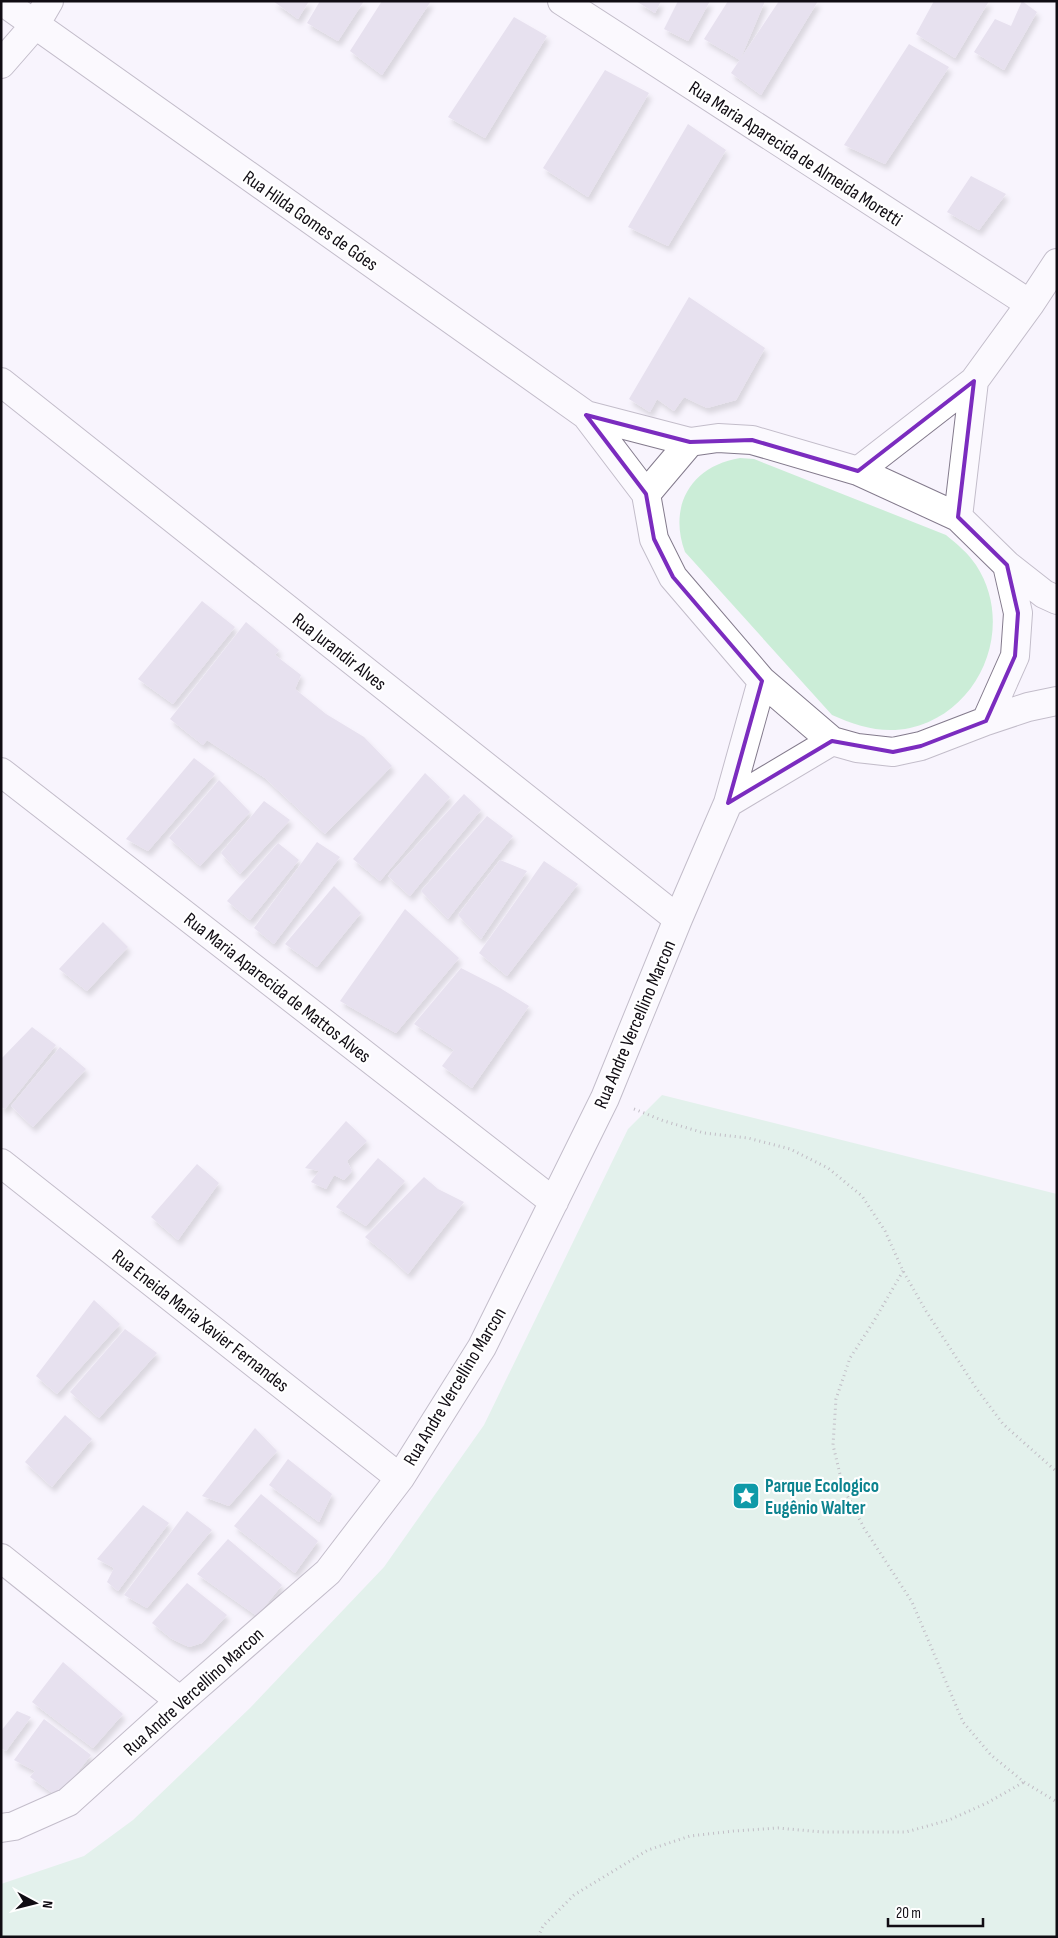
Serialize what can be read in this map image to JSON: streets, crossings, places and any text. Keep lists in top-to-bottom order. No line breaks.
{"streets":{"street":["Rua Maria Aparecida de Almeida Moretti","Rua Hilda Gomes de Góes","Rua Jurandir Alves","Rua Maria Aparecida de Mattos Alves","Rua Andre Vercellino Marcon","Rua Eneida Maria Xavier Fernandes"]},"crossings":[["Rua Jurandir Alves","Rua Andre Vercellino Marcon"],["Rua Maria Aparecida de Mattos Alves","Rua Andre Vercellino Marcon"],["Rua Andre Vercellino Marcon","Rua Eneida Maria Xavier Fernandes"]],"places":{"place":["Parque Ecologico Eugênio Walter"]},"scale_bar":"20 m","north":"right"}
